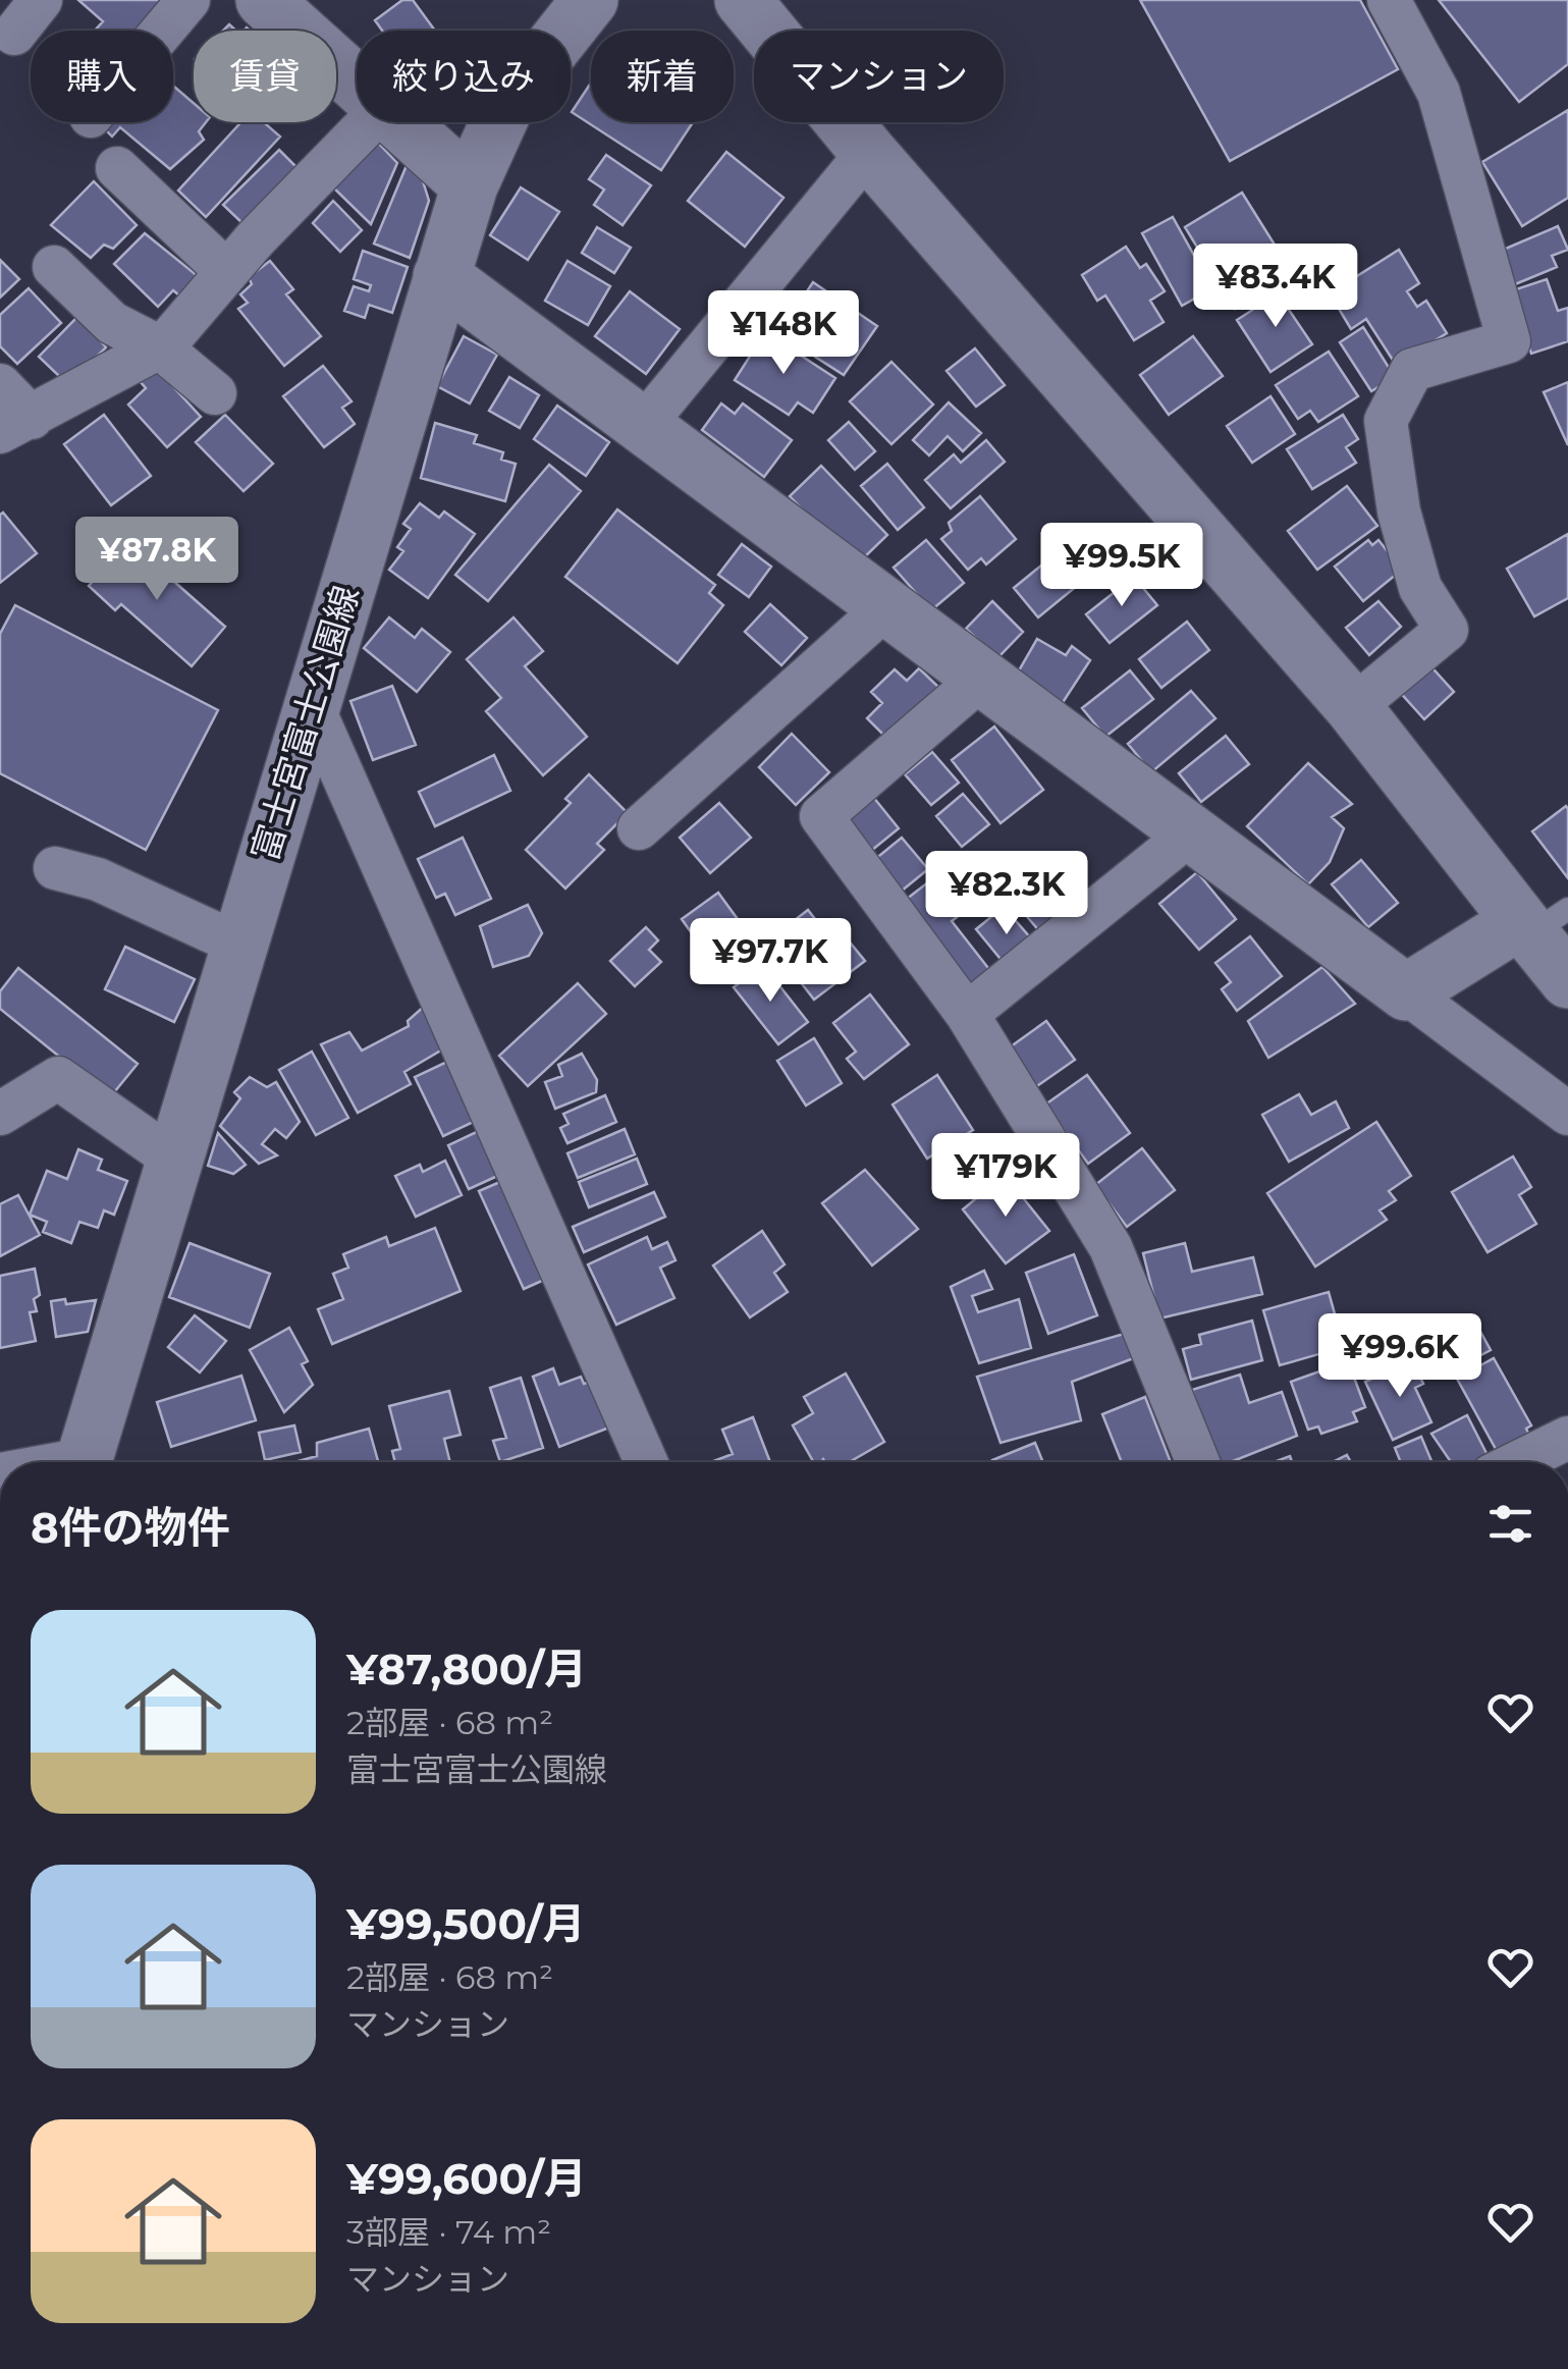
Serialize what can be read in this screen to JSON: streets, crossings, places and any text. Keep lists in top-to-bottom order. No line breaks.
{"streets":{"street":["富士宮富士公園線"]},"page":{"chip":["購入","賃貸","絞り込み","新着","マンション"],"price":["¥83.4K","¥148K","¥87.8K","¥99.5K","¥82.3K","¥97.7K","¥179K","¥99.6K"],"heading":"8件の物件","list":[{"name":"¥87,800/月","note":"2部屋 · 68 m² · 富士宮富士公園線"},{"name":"¥99,500/月","note":"2部屋 · 68 m² · マンション"},{"name":"¥99,600/月","note":"3部屋 · 74 m² · マンション"}]}}
